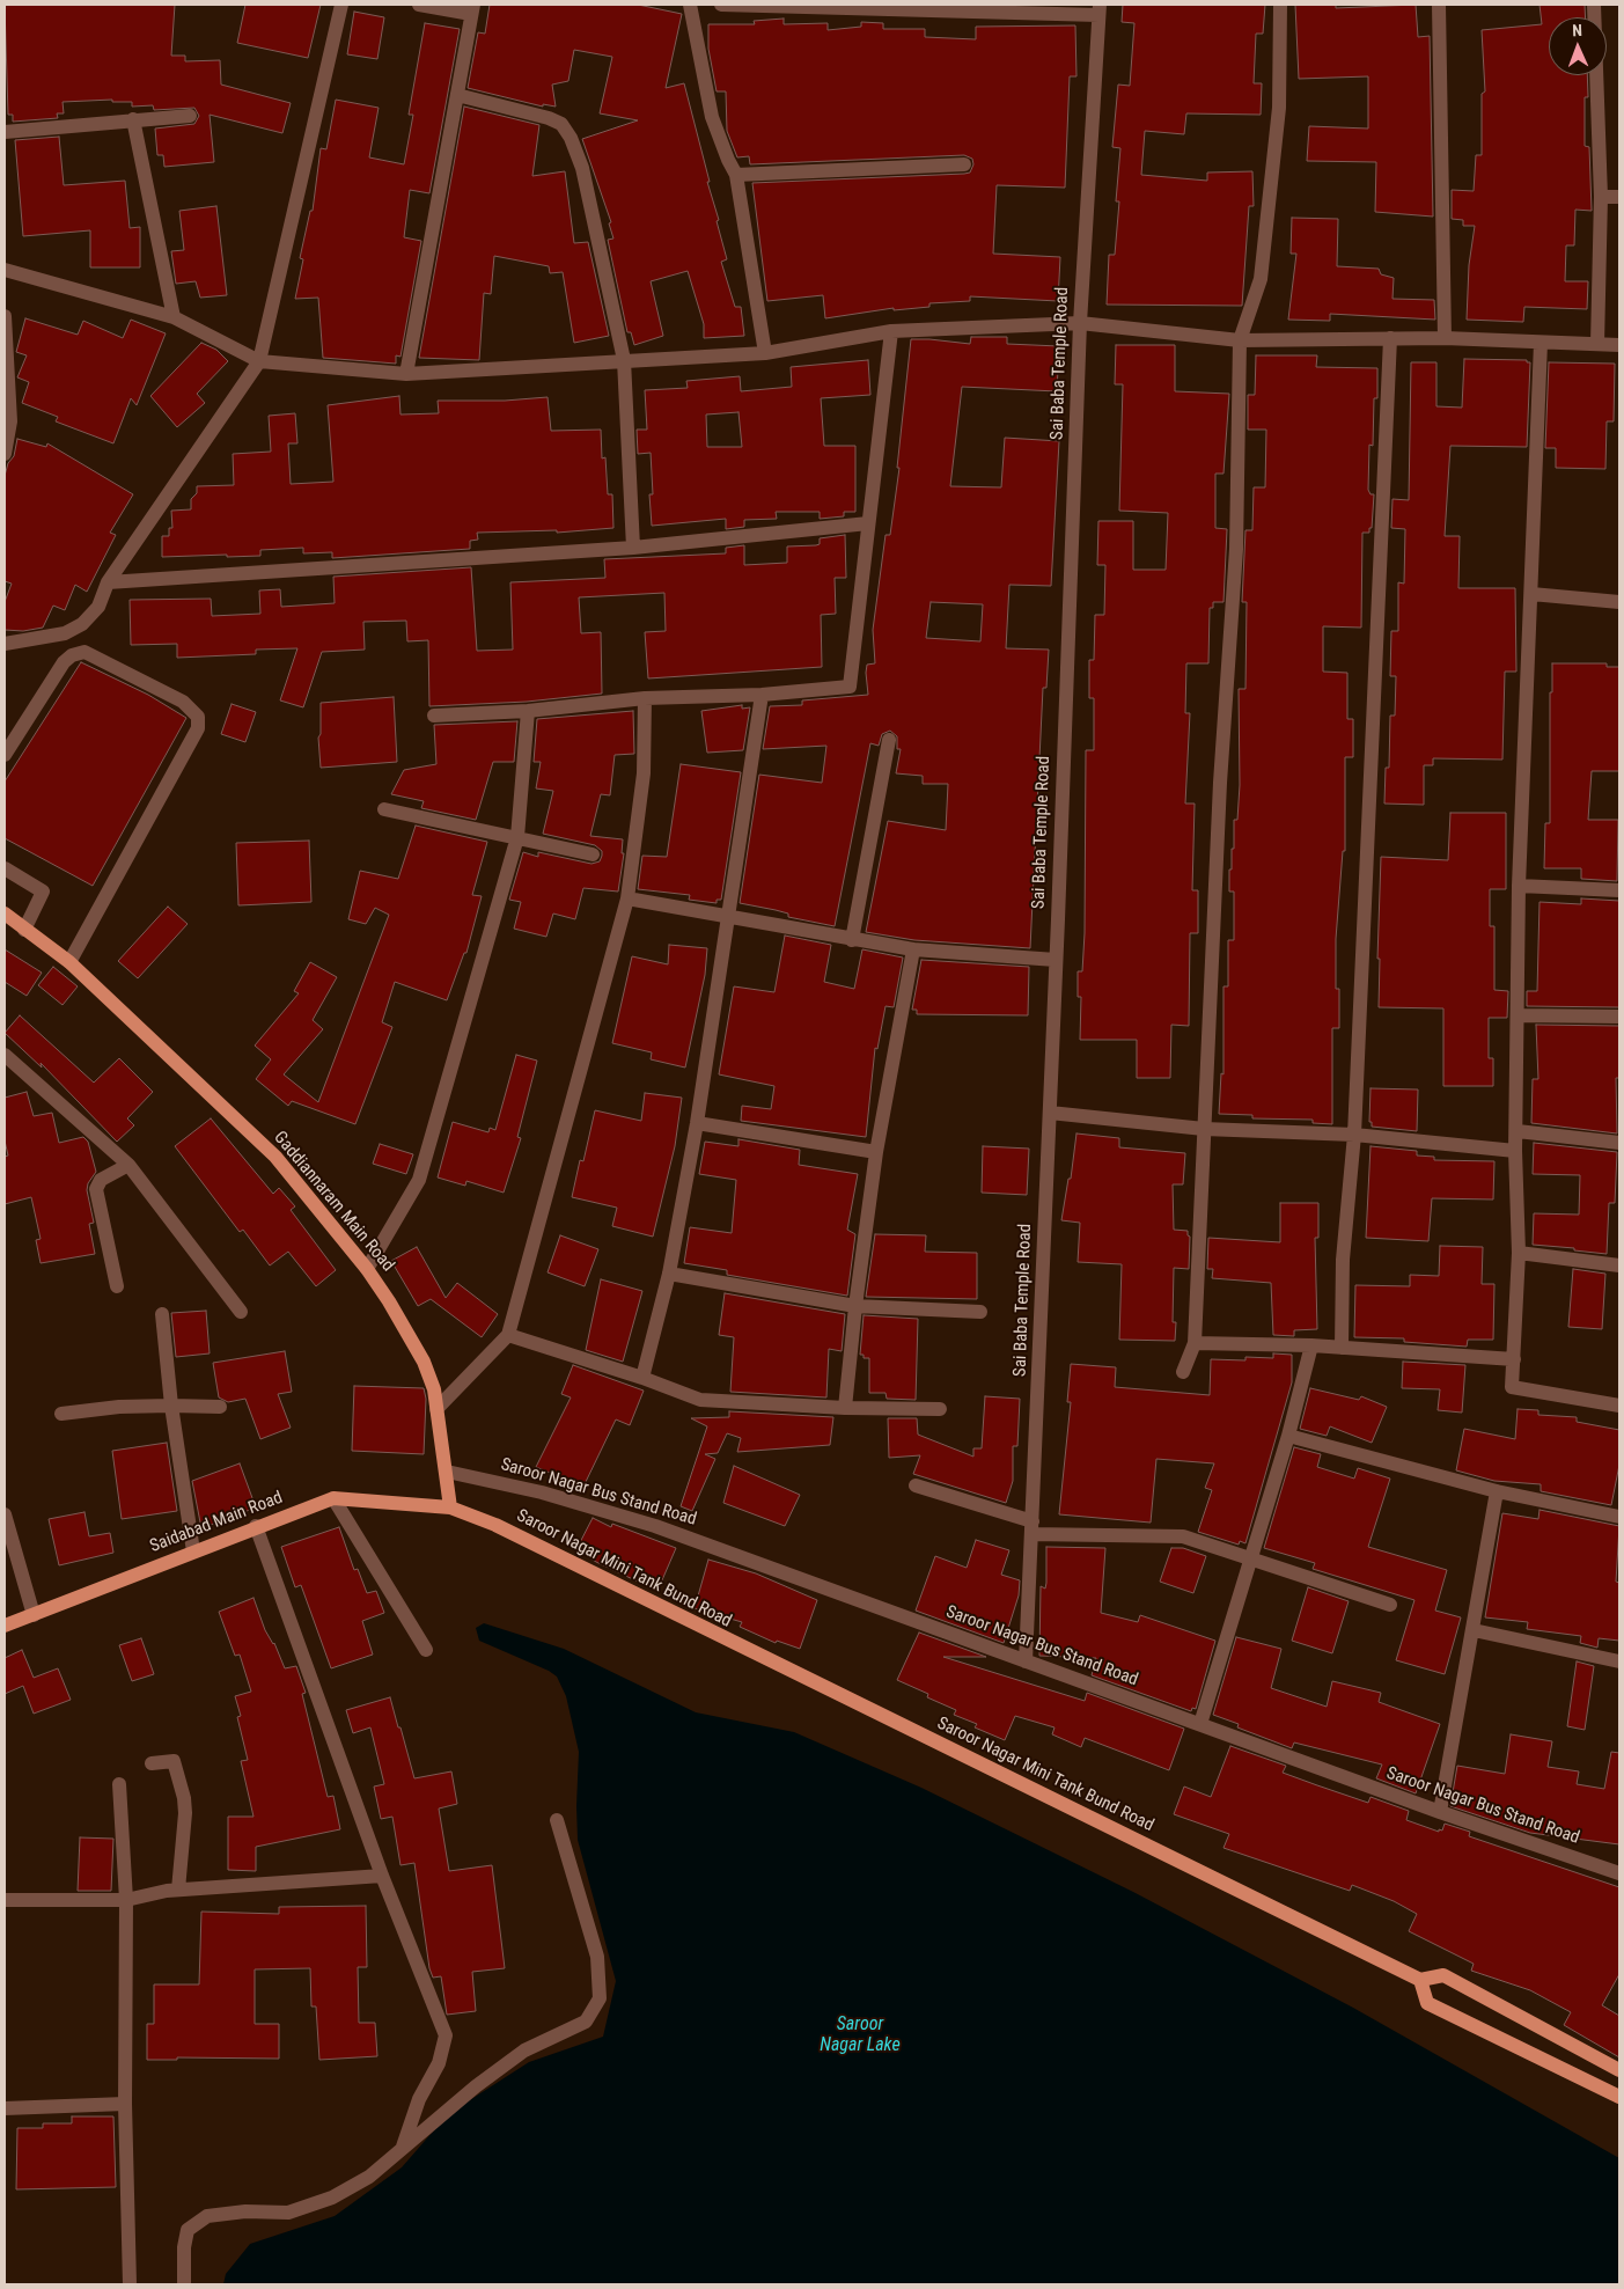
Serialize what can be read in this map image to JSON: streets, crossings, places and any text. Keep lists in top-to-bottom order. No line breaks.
{"streets":{"main road":["Gaddiannaram Main Road","Saidabad Main Road","Saroor Nagar Mini Tank Bund Road"],"street":["Sai Baba Temple Road","Saroor Nagar Bus Stand Road"]},"crossings":[["Sai Baba Temple Road","Saroor Nagar Bus Stand Road"],["Gaddiannaram Main Road","Saroor Nagar Bus Stand Road"],["Gaddiannaram Main Road","Saidabad Main Road"],["Gaddiannaram Main Road","Saroor Nagar Mini Tank Bund Road"],["Saidabad Main Road","Saroor Nagar Mini Tank Bund Road"]],"water":["Saroor Nagar Lake"],"north":"top"}
